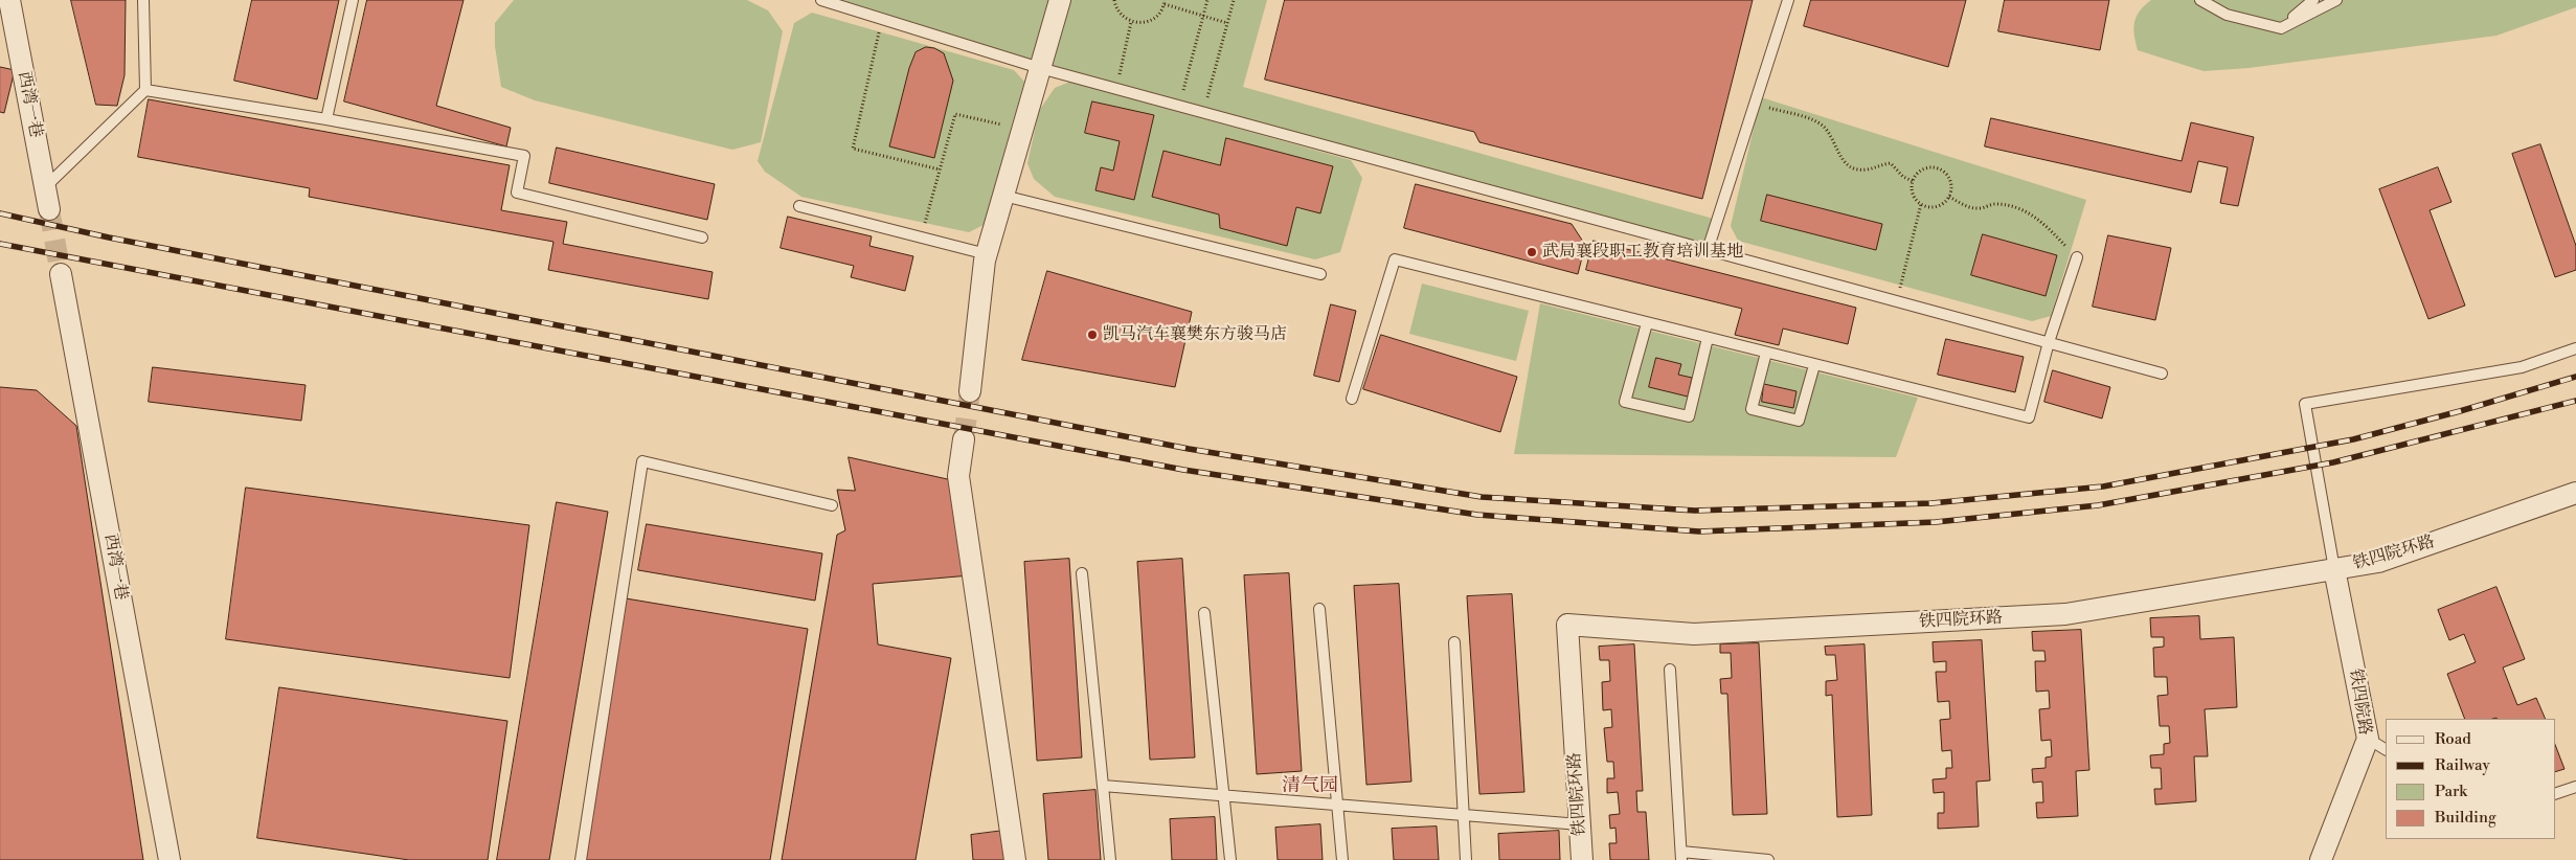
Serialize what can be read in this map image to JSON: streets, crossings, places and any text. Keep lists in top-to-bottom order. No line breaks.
{"streets":{"street":["西湾一巷","铁四院环路","铁四院路"]},"crossings":[["铁四院环路","铁四院路"]],"districts":["清气园"],"places":["武局襄段职工教育培训基地","凯马汽车襄樊东方骏马店"],"legend":["Road","Railway","Park","Building"]}
